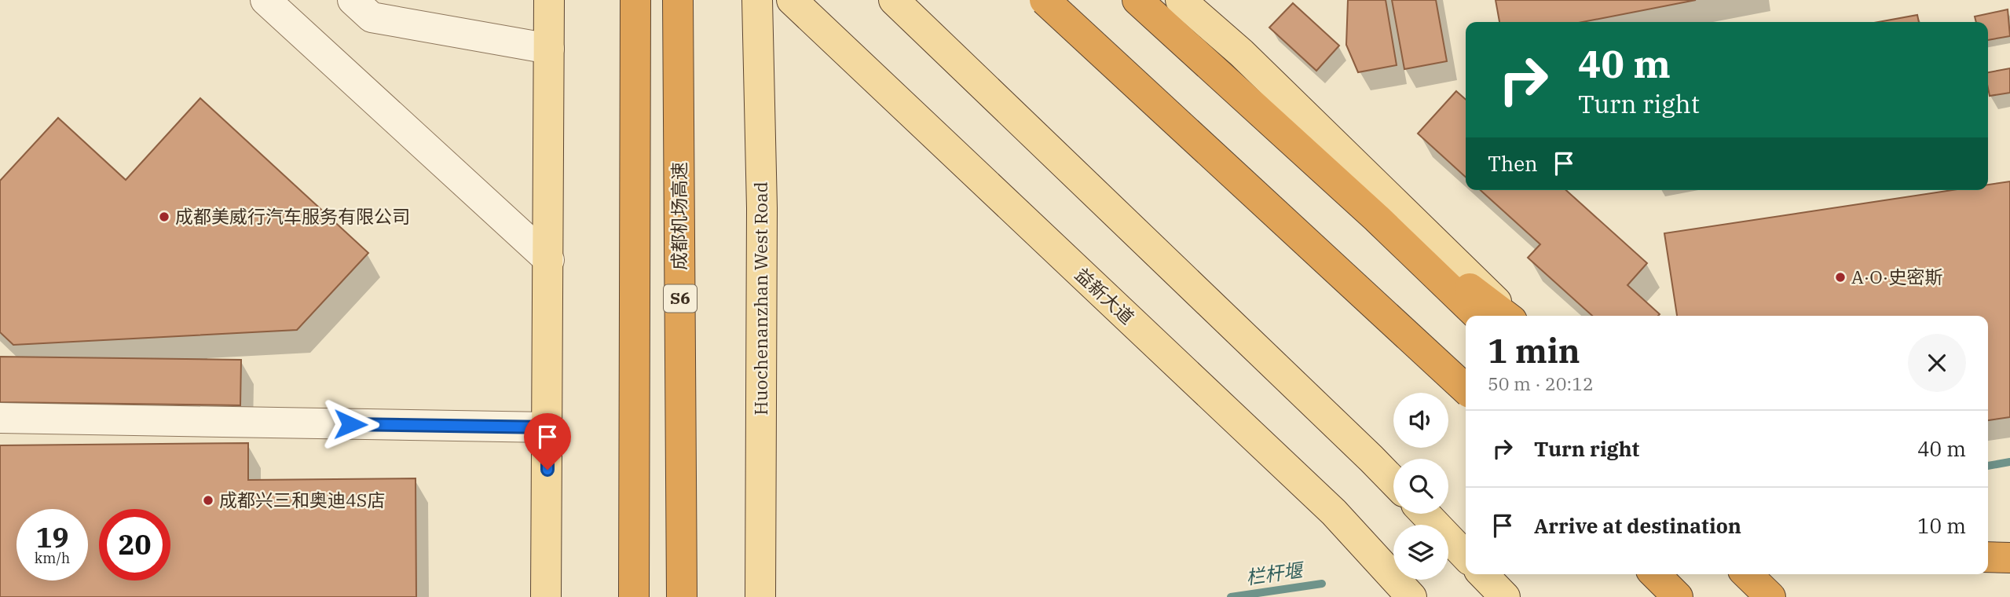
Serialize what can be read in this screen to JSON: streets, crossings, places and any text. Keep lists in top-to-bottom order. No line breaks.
{"streets":{"highway":["成都机场高速","S6"],"main road":["益新大道","Huochenanzhan West Road"]},"water":["栏杆堰"],"places":["成都美威行汽车服务有限公司","A·O·史密斯","成都兴三和奥迪4S店"],"page":{"turn":["40 m","Turn right"],"then":"Then","heading":["1 min","50 m · 20:12"],"list":[{"name":"Turn right","value":"40 m"},{"name":"Arrive at destination","value":"10 m"}],"speed":"19 km/h","limit":"20"}}
